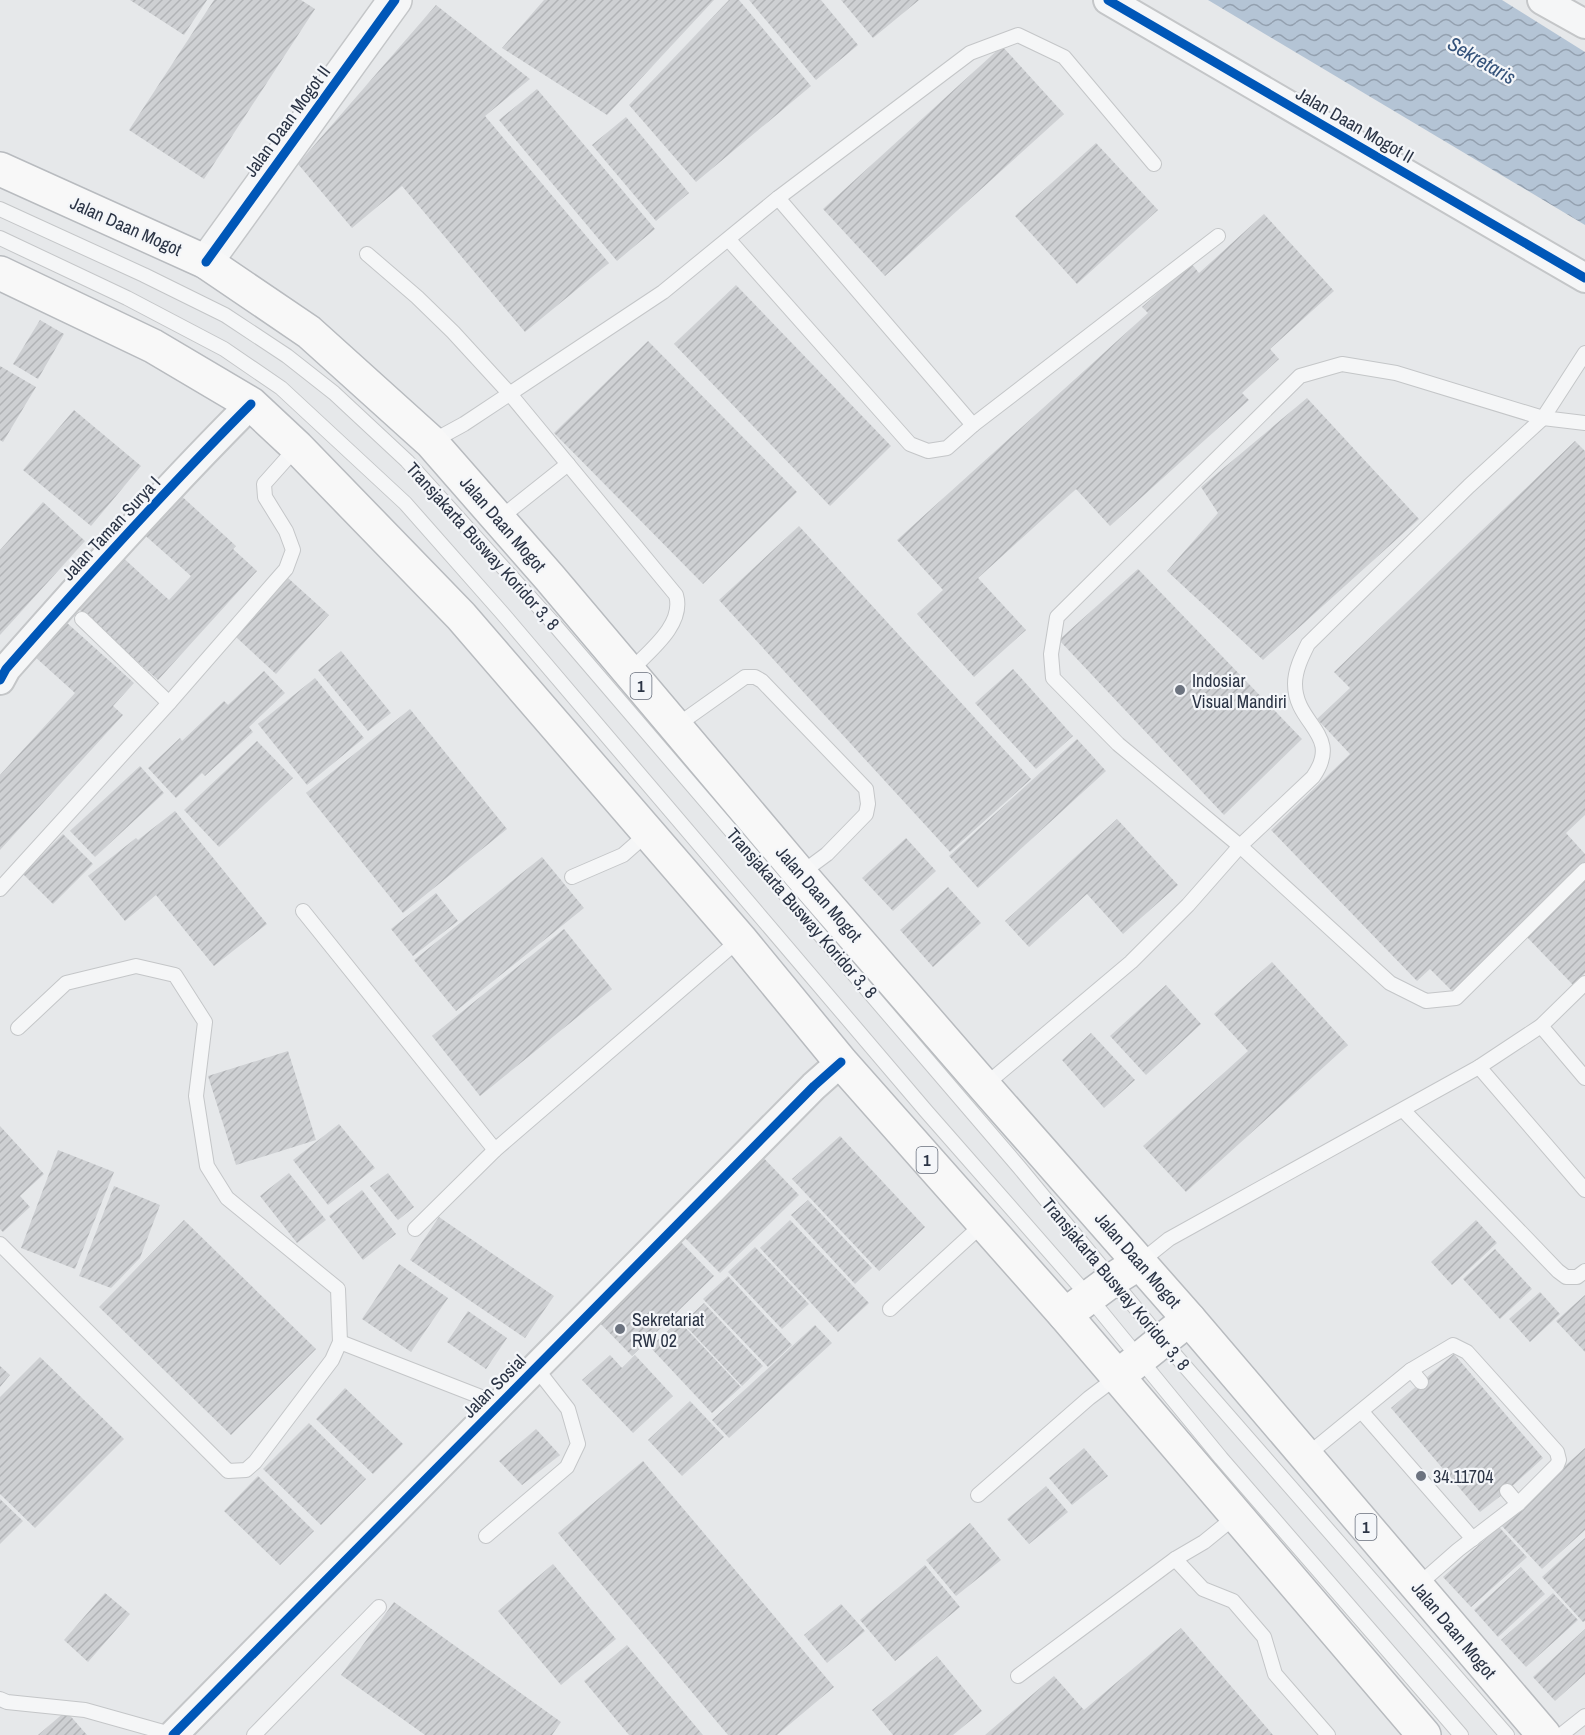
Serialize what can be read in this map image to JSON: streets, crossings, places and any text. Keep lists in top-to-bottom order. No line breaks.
{"streets":{"highway":["Jalan Daan Mogot","1"],"street":["Jalan Daan Mogot II","Jalan Taman Surya I","Jalan Sosial"],"lane":["Transjakarta Busway Koridor 3, 8"]},"crossings":[["Jalan Daan Mogot II","Jalan Daan Mogot"],["Jalan Taman Surya I","1"],["Transjakarta Busway Koridor 3, 8","1"],["1","Jalan Sosial"]],"water":["Sekretaris"],"places":["Indosiar Visual Mandiri","Sekretariat RW 02","34.11704"]}
